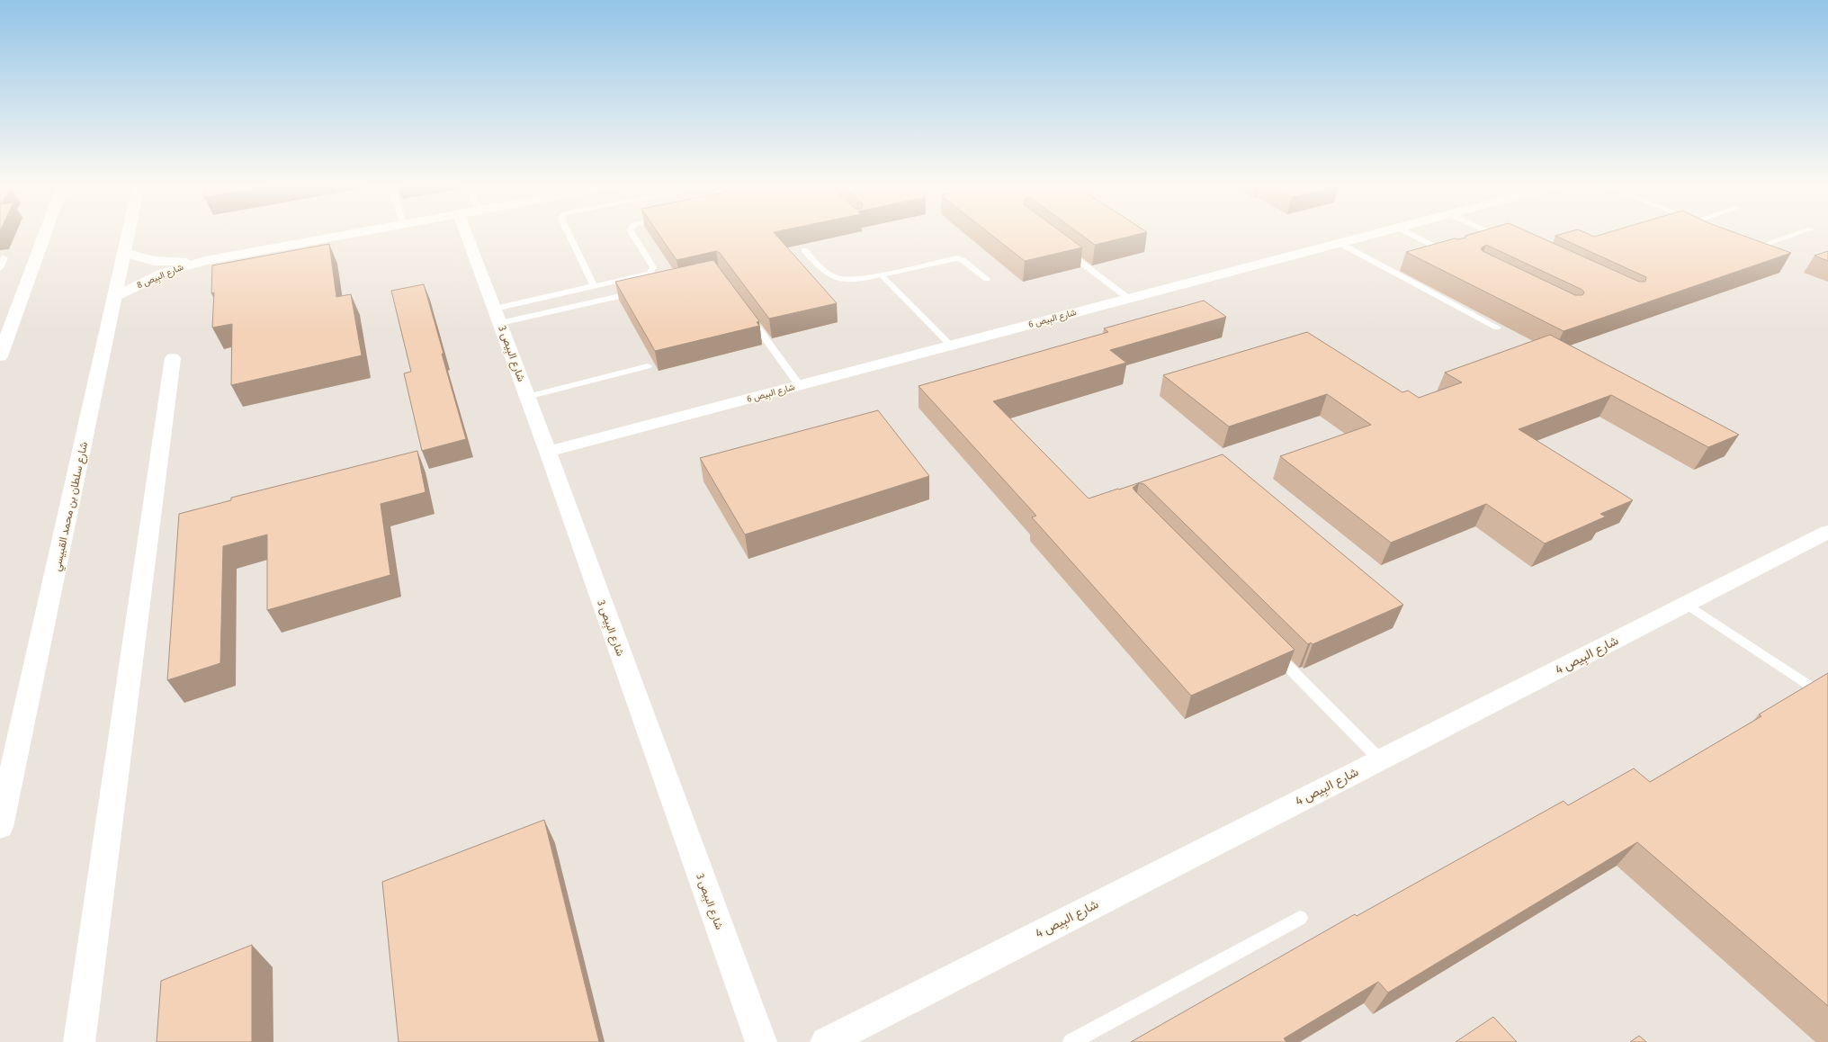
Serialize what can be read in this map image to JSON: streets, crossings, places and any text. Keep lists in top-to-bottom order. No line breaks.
{"streets":{"street":["شارع البِيص 8","شارع البِيص 6","شارع البِيص 3","شارع سلطان بن محمد القبيسي","شارع البِيص 4"]},"crossings":[["شارع البِيص 8","شارع سلطان بن محمد القبيسي"],["شارع البِيص 6","شارع البِيص 3"]]}
